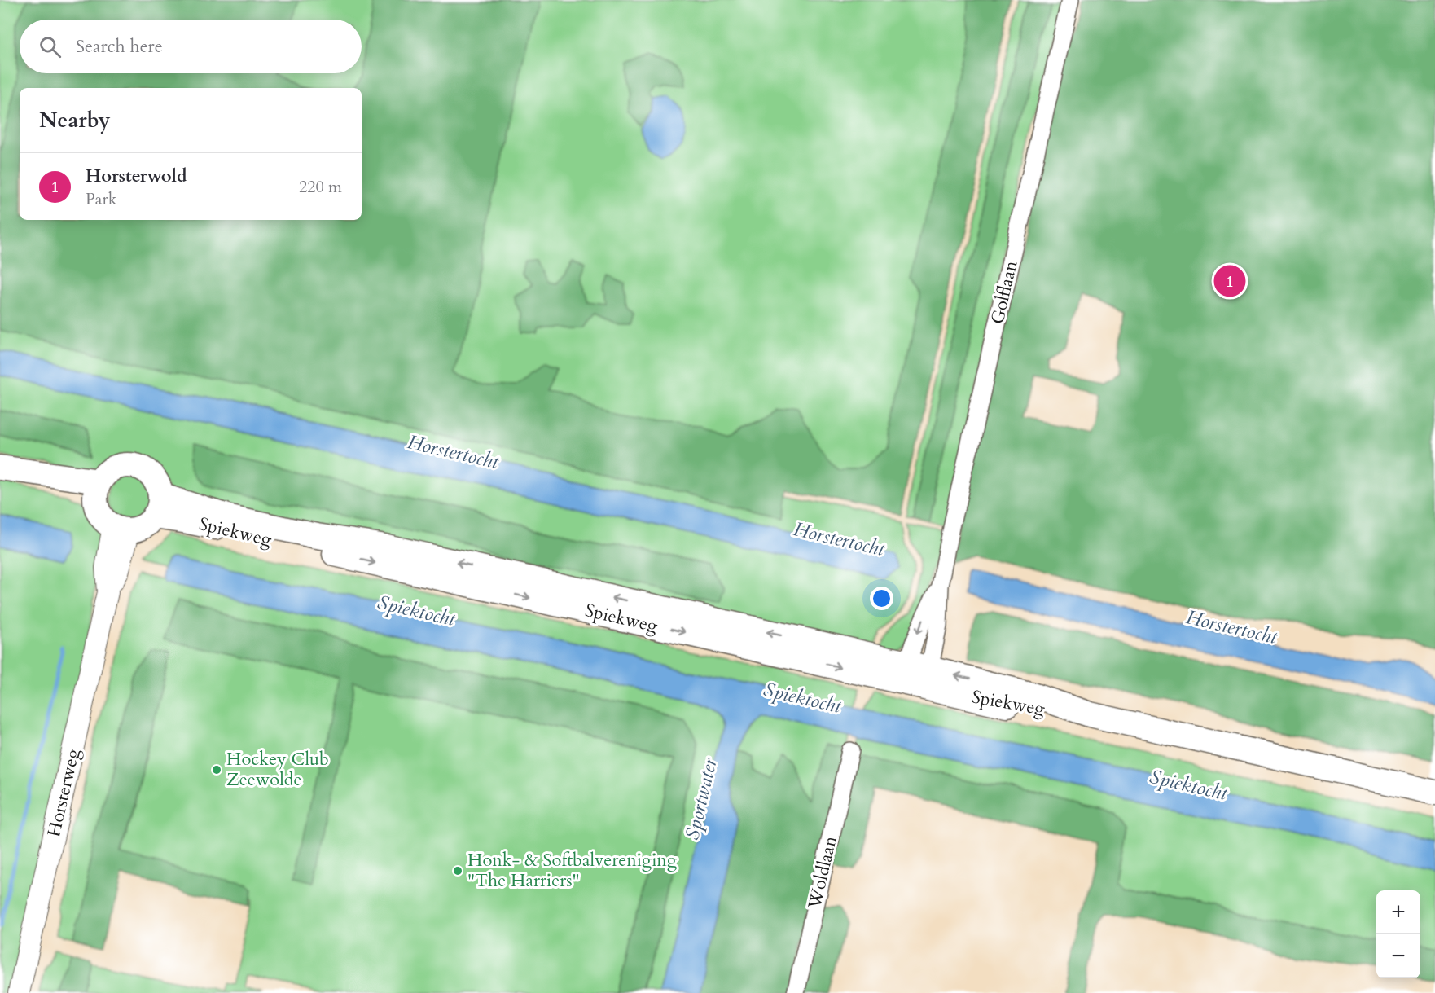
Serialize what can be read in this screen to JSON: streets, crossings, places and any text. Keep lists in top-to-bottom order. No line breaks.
{"streets":{"main road":["Spiekweg"],"street":["Golflaan","Horsterweg","Woldlaan"]},"crossings":[["Golflaan","Spiekweg"],["Spiekweg","Horsterweg"]],"water":["Horstertocht","Spiektocht","Sportwater"],"places":["Hockey Club Zeewolde","Honk- & Softbalvereniging \"The Harriers\""],"page":{"search":"Search here","heading":"Nearby","list":[{"mark":"1","name":"Horsterwold","note":"Park","value":"220 m"}],"pins":"1","map_buttons":["+","−"]}}
